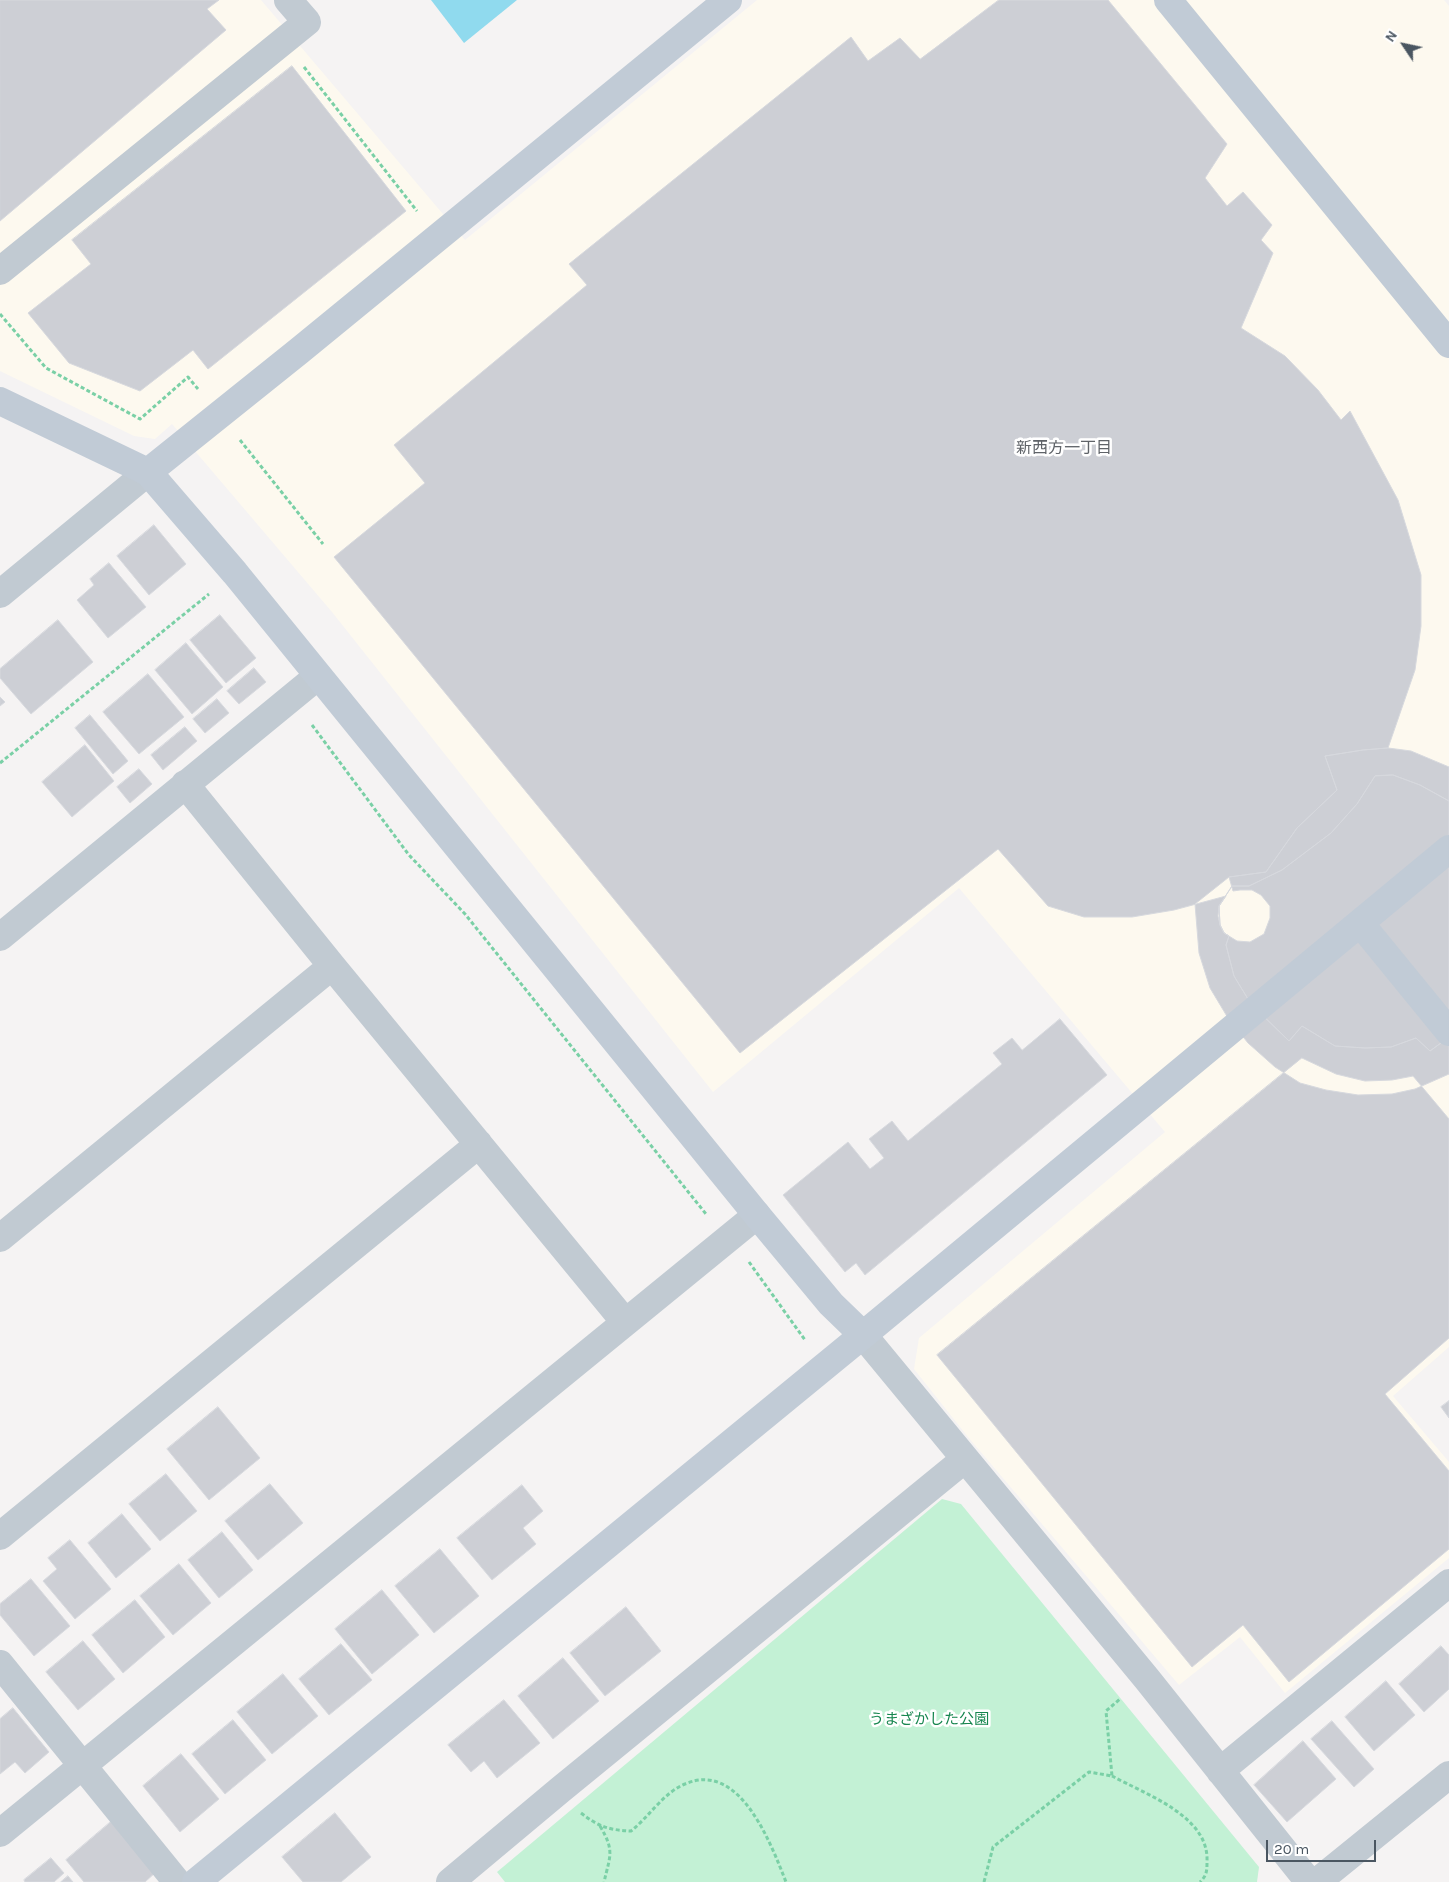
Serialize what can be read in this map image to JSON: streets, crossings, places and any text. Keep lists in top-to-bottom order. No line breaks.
{"districts":["新西方一丁目"],"parks":["うまざかした公園"],"scale_bar":"20 m","north":"top left"}
